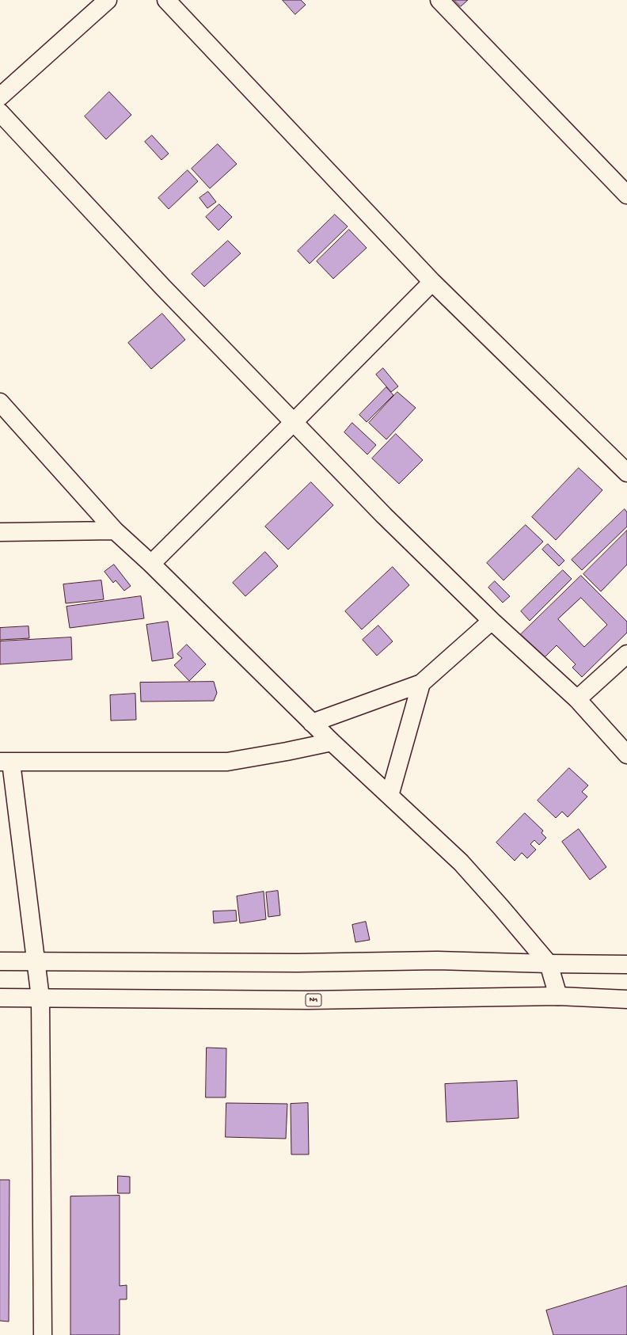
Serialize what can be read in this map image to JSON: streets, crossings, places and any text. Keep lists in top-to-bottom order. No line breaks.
{"streets":{"main road":["N1"]}}
